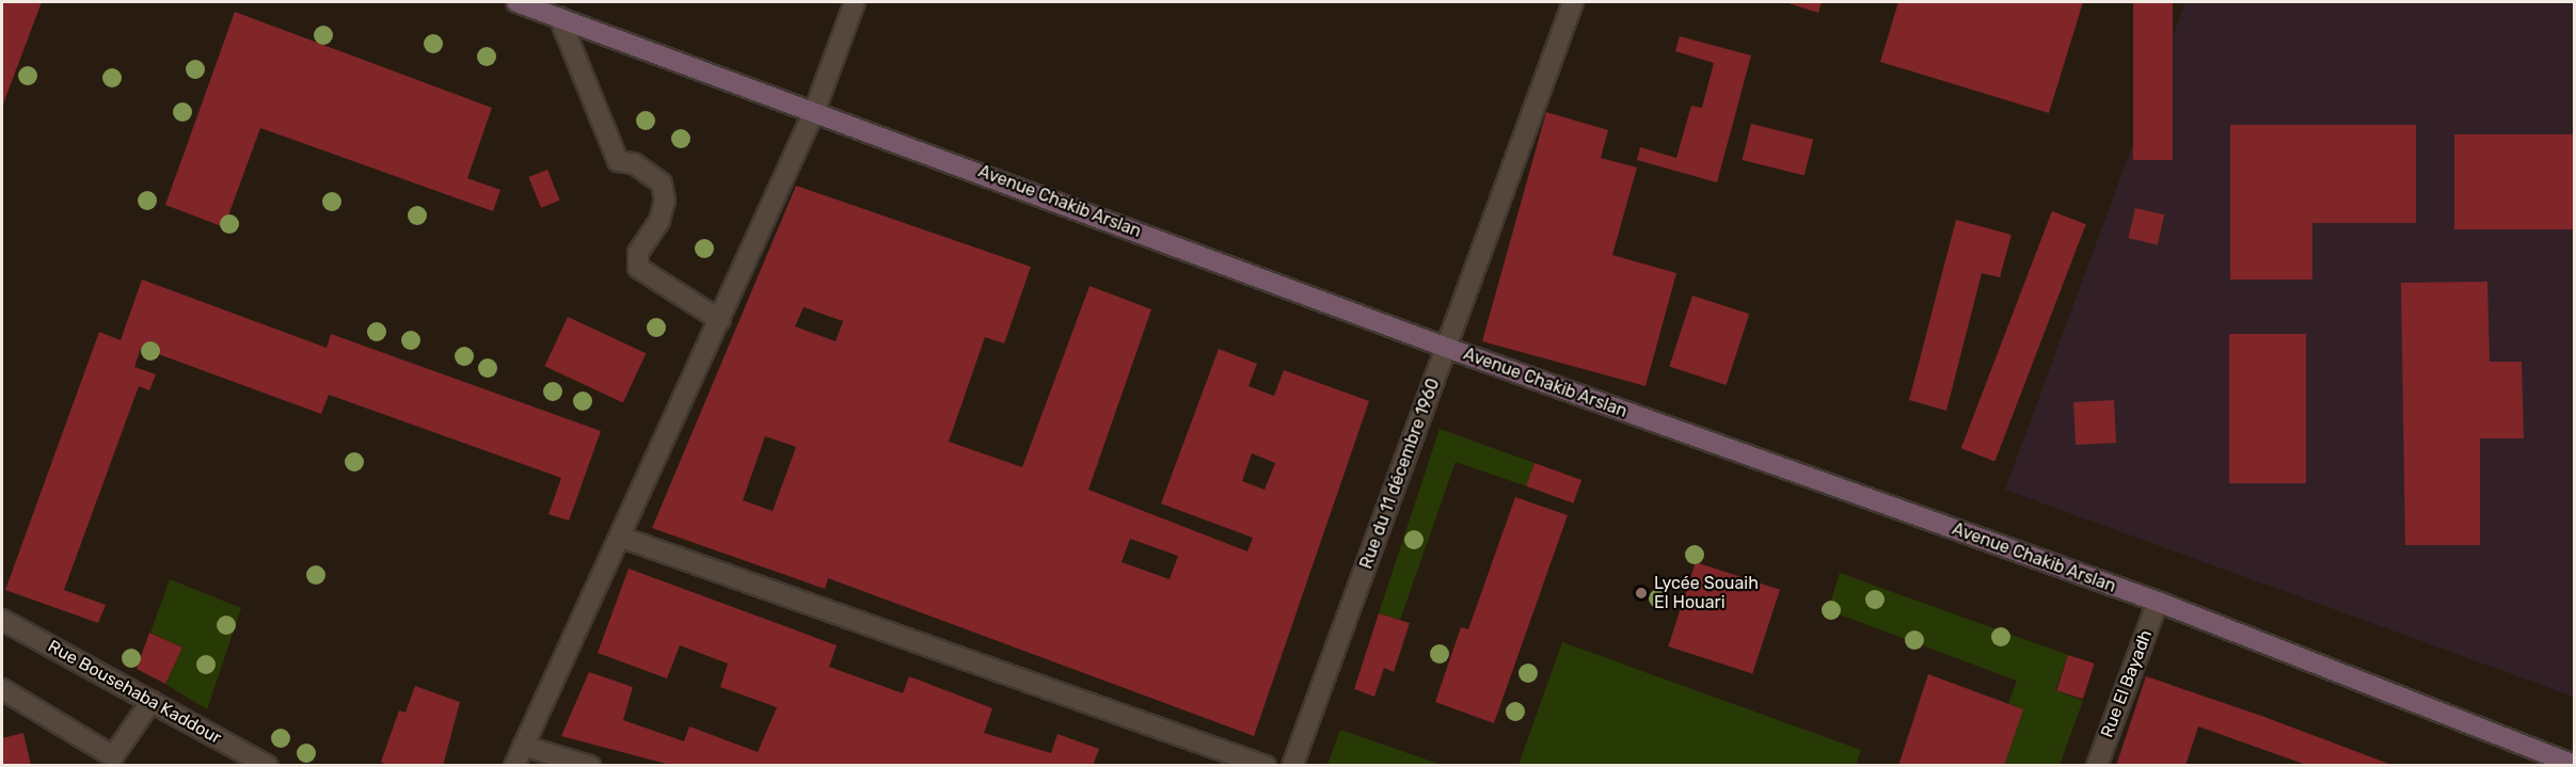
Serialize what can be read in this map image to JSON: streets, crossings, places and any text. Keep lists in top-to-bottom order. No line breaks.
{"streets":{"main road":["Avenue Chakib Arslan"],"street":["Rue du 11 décembre 1960","Rue El Bayadh","Rue Bousehaba Kaddour"]},"crossings":[["Avenue Chakib Arslan","Rue du 11 décembre 1960"],["Avenue Chakib Arslan","Rue El Bayadh"]],"places":["Lycée Souaih El Houari"]}
